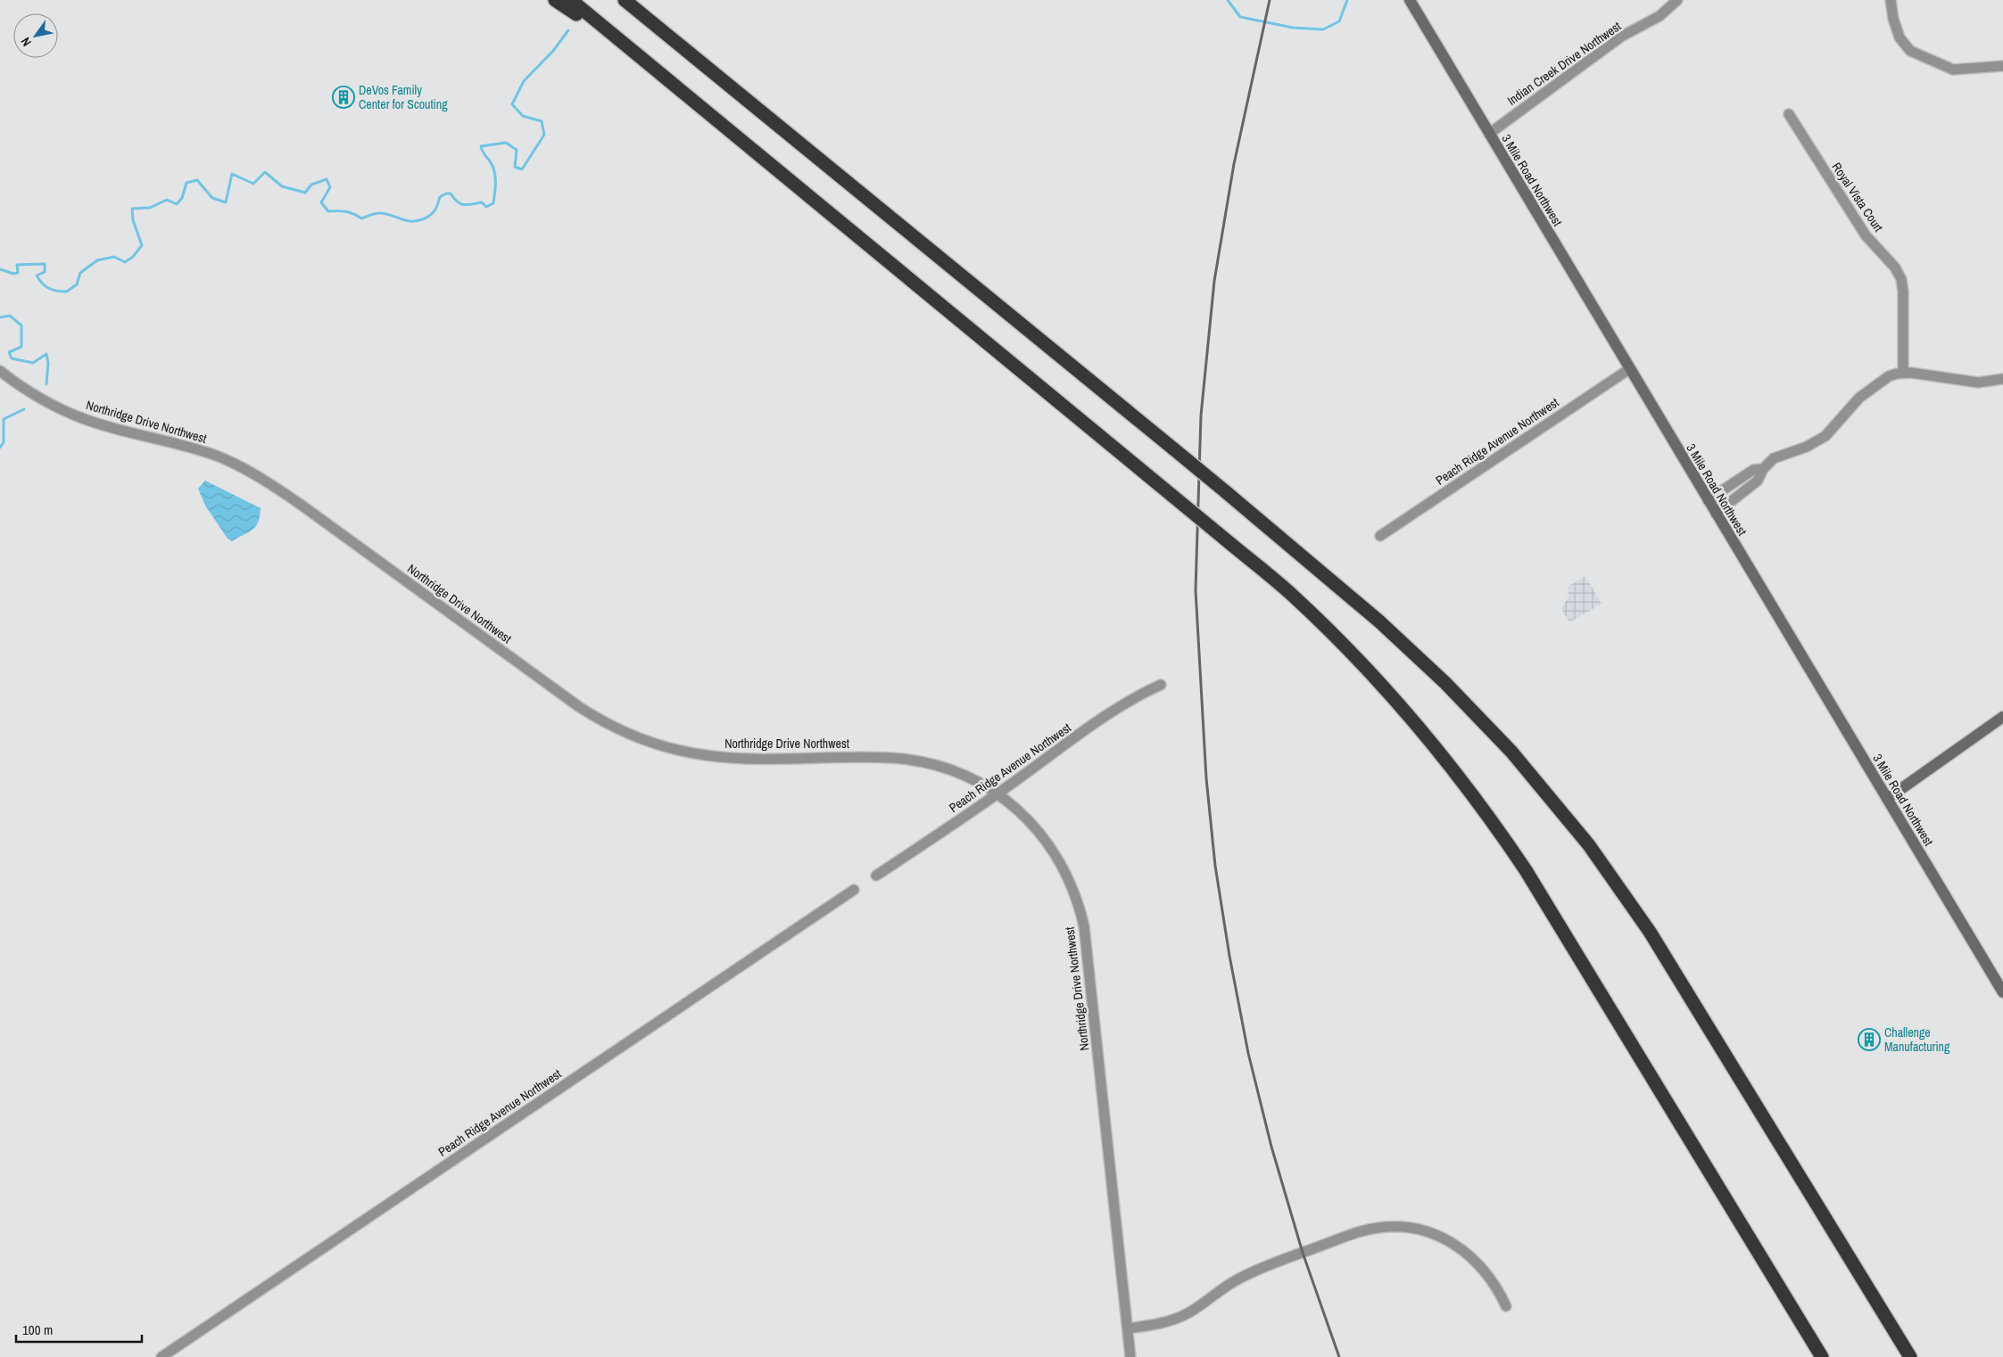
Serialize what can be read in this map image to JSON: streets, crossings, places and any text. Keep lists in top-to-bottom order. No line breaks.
{"streets":{"main road":["3 Mile Road Northwest"],"street":["Indian Creek Drive Northwest","Royal Vista Court","Northridge Drive Northwest","Peach Ridge Avenue Northwest"]},"crossings":[["Indian Creek Drive Northwest","3 Mile Road Northwest"],["3 Mile Road Northwest","Peach Ridge Avenue Northwest"],["Northridge Drive Northwest","Peach Ridge Avenue Northwest"]],"places":{"building":["DeVos Family Center for Scouting","Challenge Manufacturing"]},"scale_bar":"100 m","north":"bottom left"}
